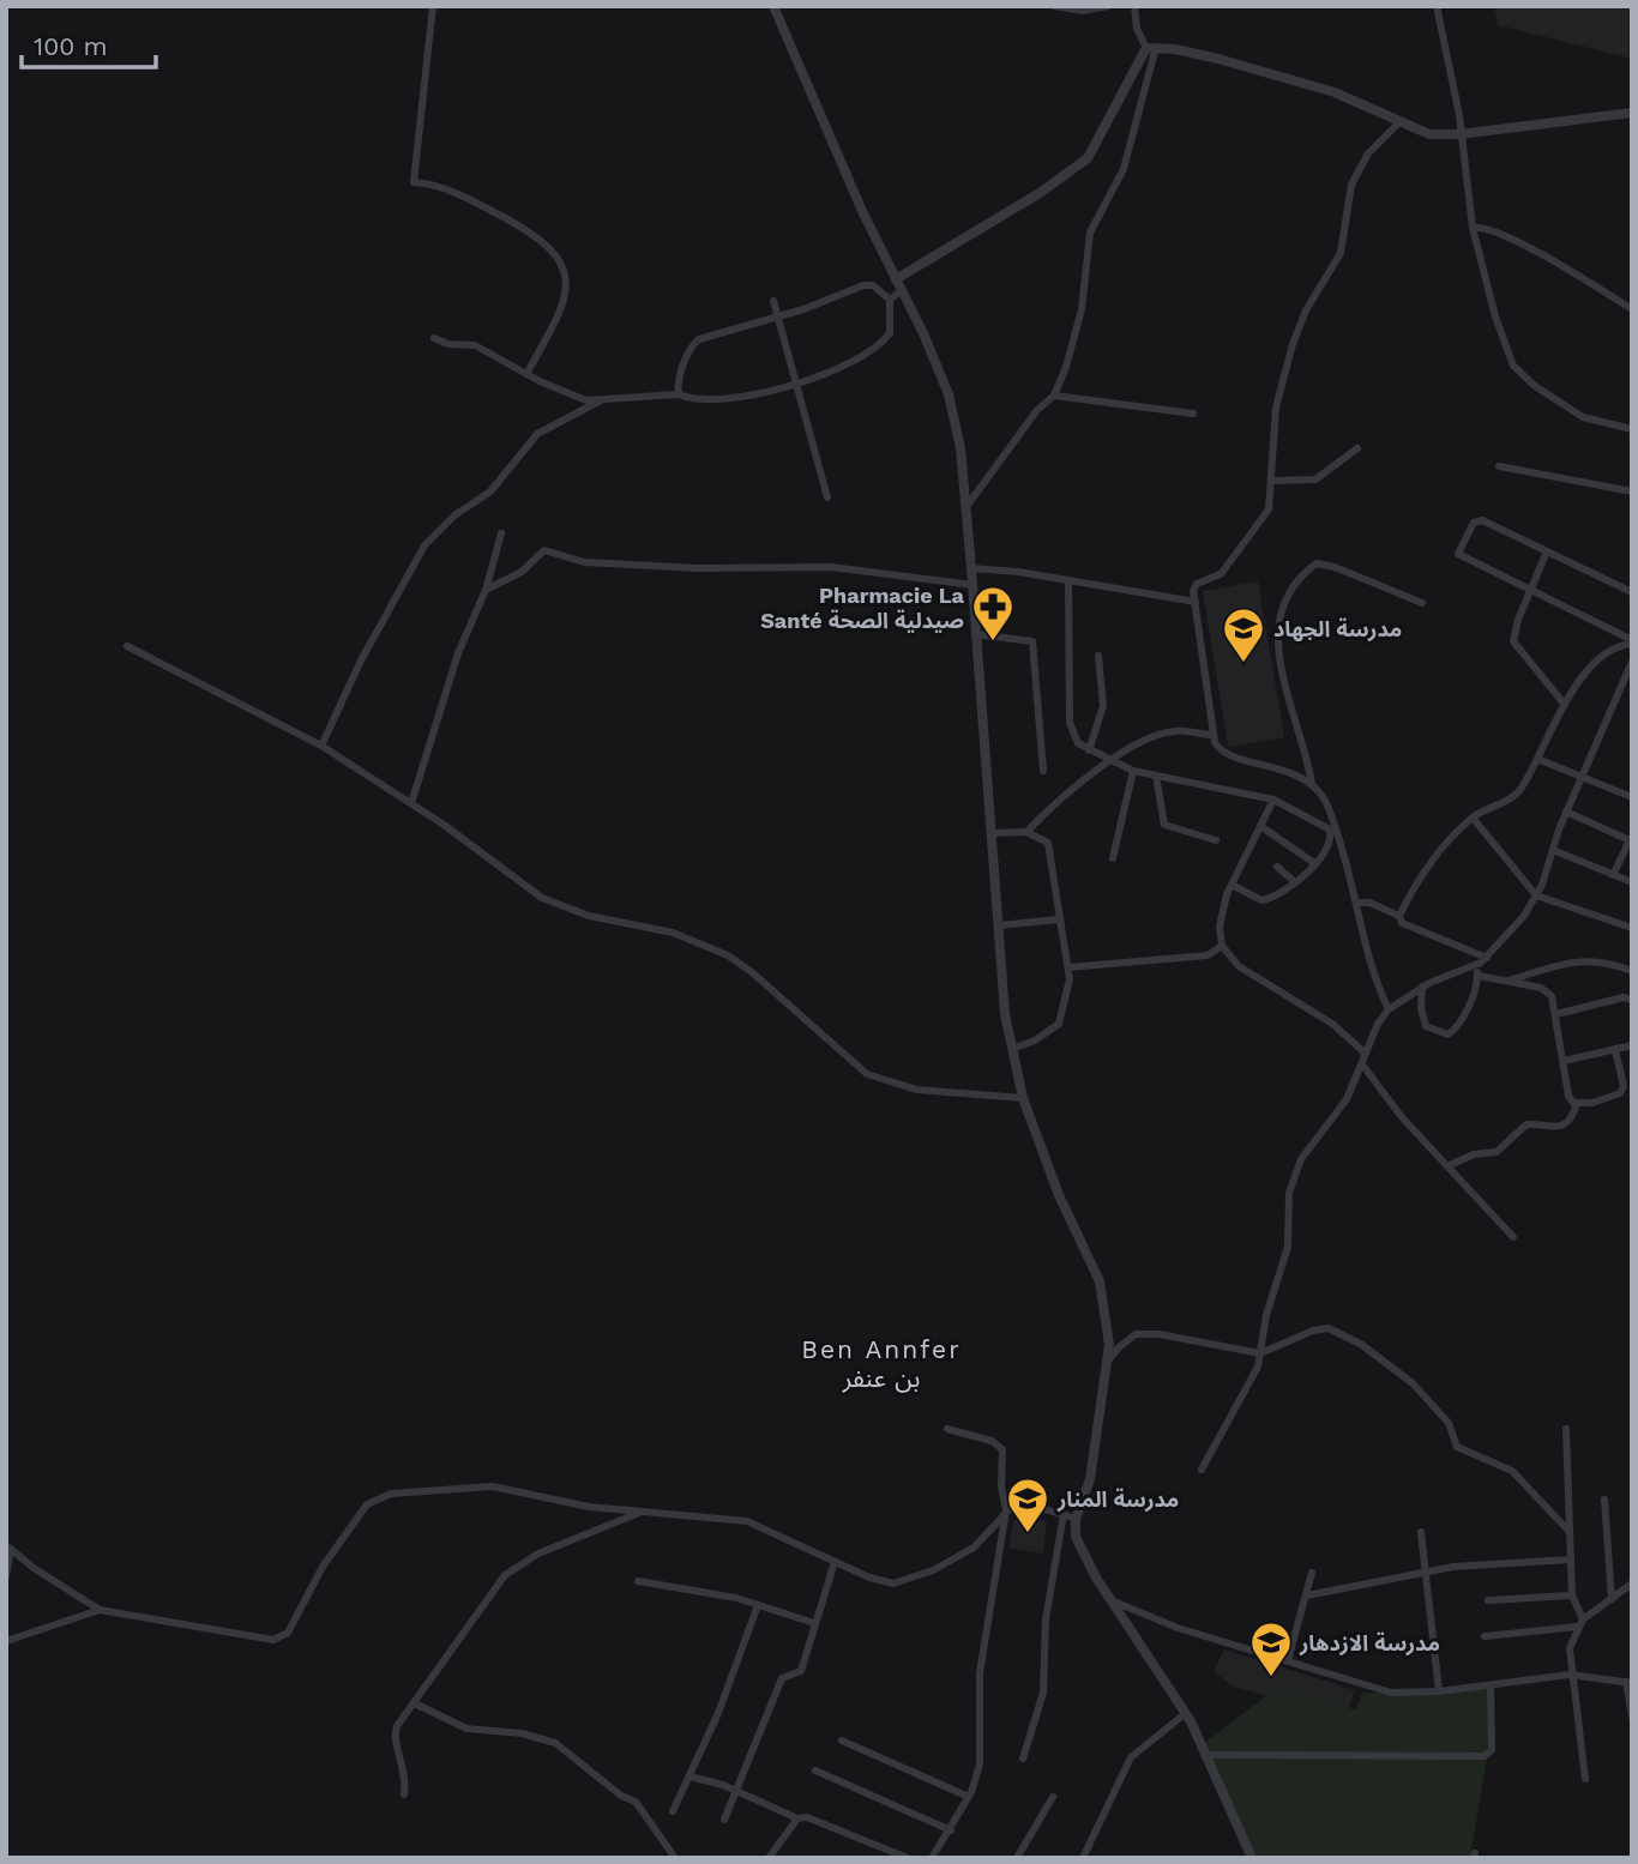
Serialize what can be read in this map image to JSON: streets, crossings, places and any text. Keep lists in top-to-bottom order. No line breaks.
{"districts":["Ben Annfer بن عنفر"],"places":{"pharmacy":["Pharmacie La Santé صيدلية الصحة"],"school or university":["مدرسة الجهاد","مدرسة المنار","مدرسة الازدهار"]},"scale_bar":"100 m"}
